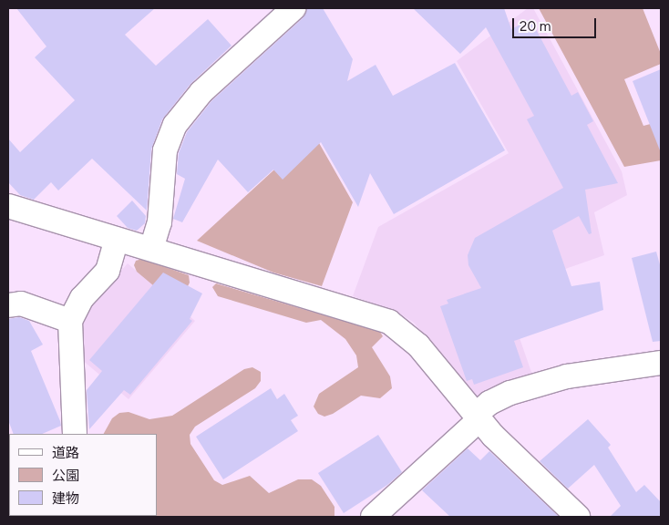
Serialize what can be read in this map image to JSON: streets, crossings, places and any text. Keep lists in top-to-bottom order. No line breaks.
{"legend":["道路","公園","建物"],"scale_bar":"20 m"}
